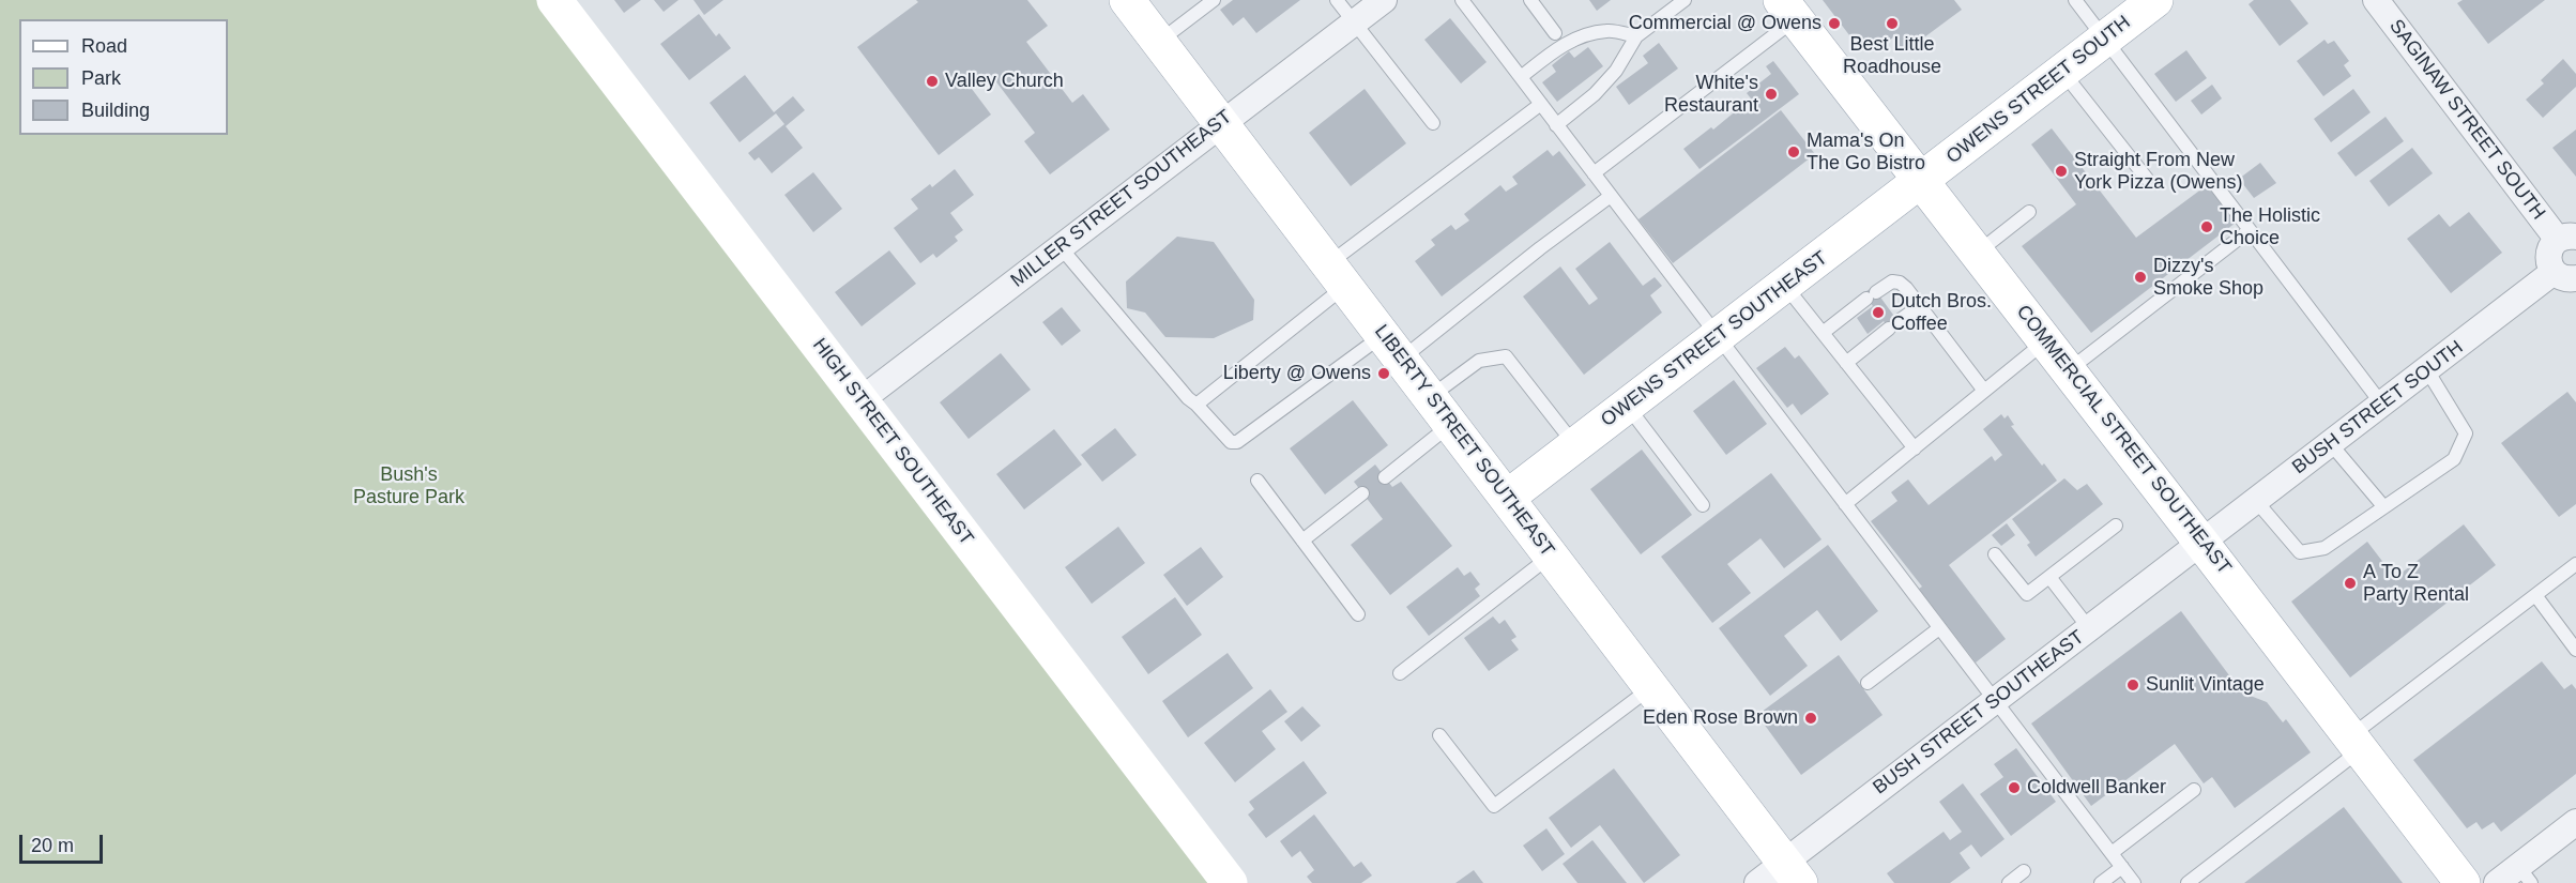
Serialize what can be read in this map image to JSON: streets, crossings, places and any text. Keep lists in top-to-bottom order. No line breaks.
{"streets":{"main road":["OWENS STREET SOUTH","OWENS STREET SOUTHEAST","COMMERCIAL STREET SOUTHEAST","LIBERTY STREET SOUTHEAST","HIGH STREET SOUTHEAST"],"street":["SAGINAW STREET SOUTH","MILLER STREET SOUTHEAST","BUSH STREET SOUTH","BUSH STREET SOUTHEAST"]},"crossings":[["OWENS STREET SOUTH","OWENS STREET SOUTHEAST"],["OWENS STREET SOUTH","COMMERCIAL STREET SOUTHEAST"],["MILLER STREET SOUTHEAST","LIBERTY STREET SOUTHEAST"],["MILLER STREET SOUTHEAST","HIGH STREET SOUTHEAST"],["OWENS STREET SOUTHEAST","COMMERCIAL STREET SOUTHEAST"],["OWENS STREET SOUTHEAST","LIBERTY STREET SOUTHEAST"],["BUSH STREET SOUTH","COMMERCIAL STREET SOUTHEAST"],["BUSH STREET SOUTH","BUSH STREET SOUTHEAST"],["COMMERCIAL STREET SOUTHEAST","BUSH STREET SOUTHEAST"],["LIBERTY STREET SOUTHEAST","BUSH STREET SOUTHEAST"]],"parks":["Bush's Pasture Park"],"places":["Commercial @ Owens","Best Little Roadhouse","Valley Church","White's Restaurant","Mama's On The Go Bistro","Straight From New York Pizza (Owens)","The Holistic Choice","Dizzy's Smoke Shop","Dutch Bros. Coffee","Liberty @ Owens","A To Z Party Rental","Sunlit Vintage","Eden Rose Brown","Coldwell Banker"],"legend":["Road","Park","Building"],"scale_bar":"20 m"}
